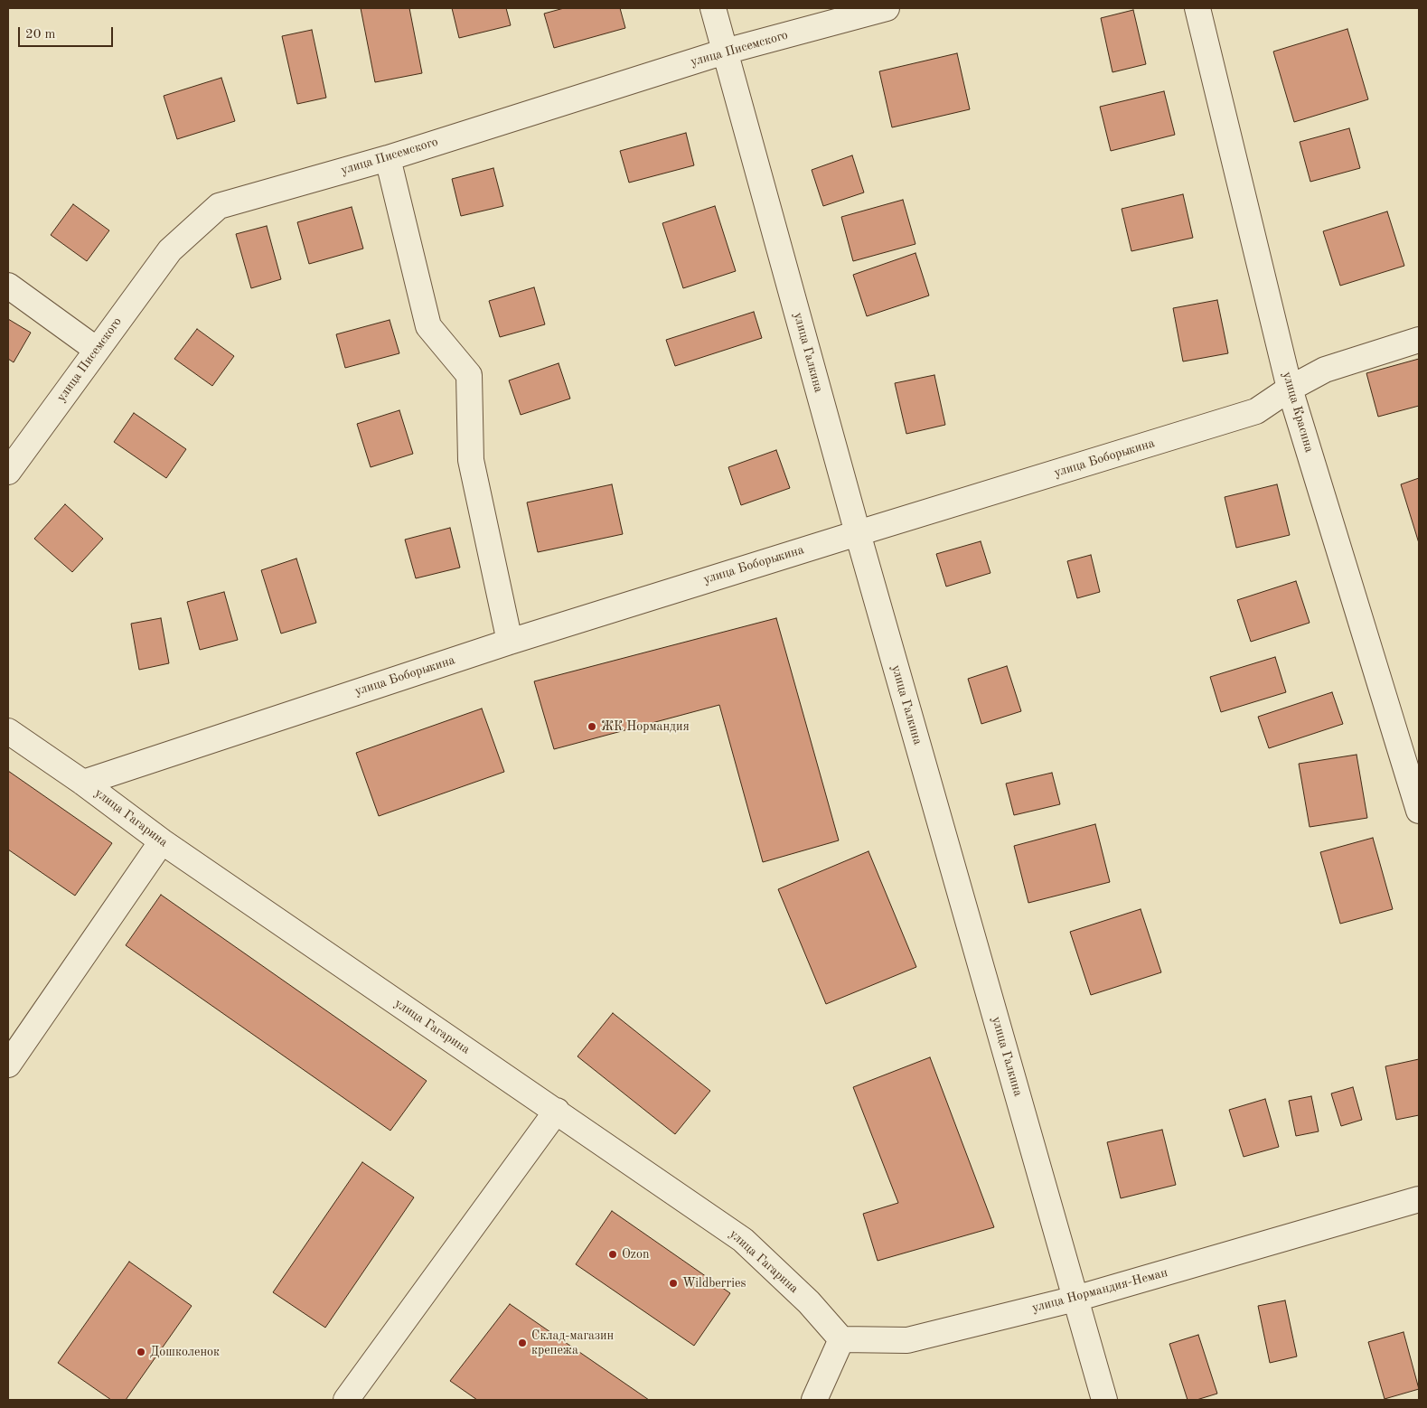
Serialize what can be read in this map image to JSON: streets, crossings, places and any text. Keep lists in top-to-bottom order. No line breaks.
{"streets":{"street":["улица Писемского","улица Галкина","улица Красина","улица Боборыкина","улица Гагарина","улица Нормандия-Неман"]},"crossings":[["улица Писемского","улица Галкина"],["улица Галкина","улица Боборыкина"],["улица Галкина","улица Нормандия-Неман"],["улица Красина","улица Боборыкина"],["улица Боборыкина","улица Гагарина"],["улица Гагарина","улица Нормандия-Неман"]],"places":["ЖК Нормандия","Ozon","Wildberries","Склад-магазин крепежа","Дошколенок"],"scale_bar":"20 m"}
